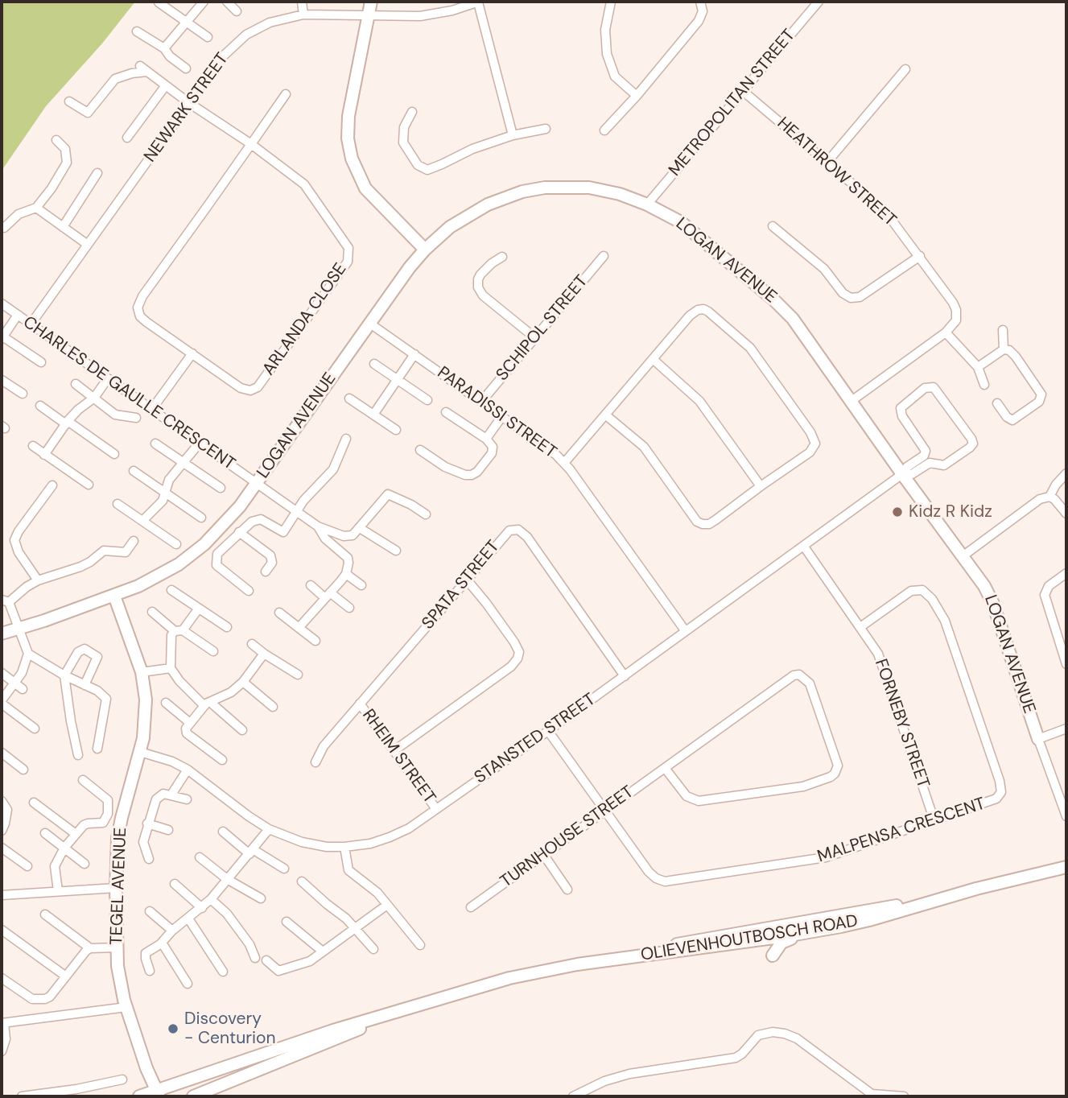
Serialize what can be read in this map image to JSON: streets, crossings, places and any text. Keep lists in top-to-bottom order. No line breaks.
{"streets":{"street":["METROPOLITAN STREET","NEWARK STREET","HEATHROW STREET","LOGAN AVENUE","ARLANDA CLOSE","SCHIPOL STREET","CHARLES DE GAULLE CRESCENT","PARADISSI STREET","SPATA STREET","FORNEBY STREET","STANSTED STREET","RHEIM STREET","MALPENSA CRESCENT","TURNHOUSE STREET","TEGEL AVENUE","OLIEVENHOUTBOSCH ROAD"]},"crossings":[["METROPOLITAN STREET","HEATHROW STREET"],["METROPOLITAN STREET","LOGAN AVENUE"],["NEWARK STREET","ARLANDA CLOSE"],["NEWARK STREET","CHARLES DE GAULLE CRESCENT"],["LOGAN AVENUE","CHARLES DE GAULLE CRESCENT"],["LOGAN AVENUE","PARADISSI STREET"],["LOGAN AVENUE","STANSTED STREET"],["LOGAN AVENUE","TEGEL AVENUE"],["SCHIPOL STREET","PARADISSI STREET"],["PARADISSI STREET","STANSTED STREET"],["SPATA STREET","STANSTED STREET"],["SPATA STREET","RHEIM STREET"],["FORNEBY STREET","STANSTED STREET"],["FORNEBY STREET","MALPENSA CRESCENT"],["STANSTED STREET","RHEIM STREET"],["STANSTED STREET","MALPENSA CRESCENT"],["STANSTED STREET","TEGEL AVENUE"],["MALPENSA CRESCENT","TURNHOUSE STREET"],["TEGEL AVENUE","OLIEVENHOUTBOSCH ROAD"]],"places":["Kidz R Kidz","Discovery - Centurion"]}
